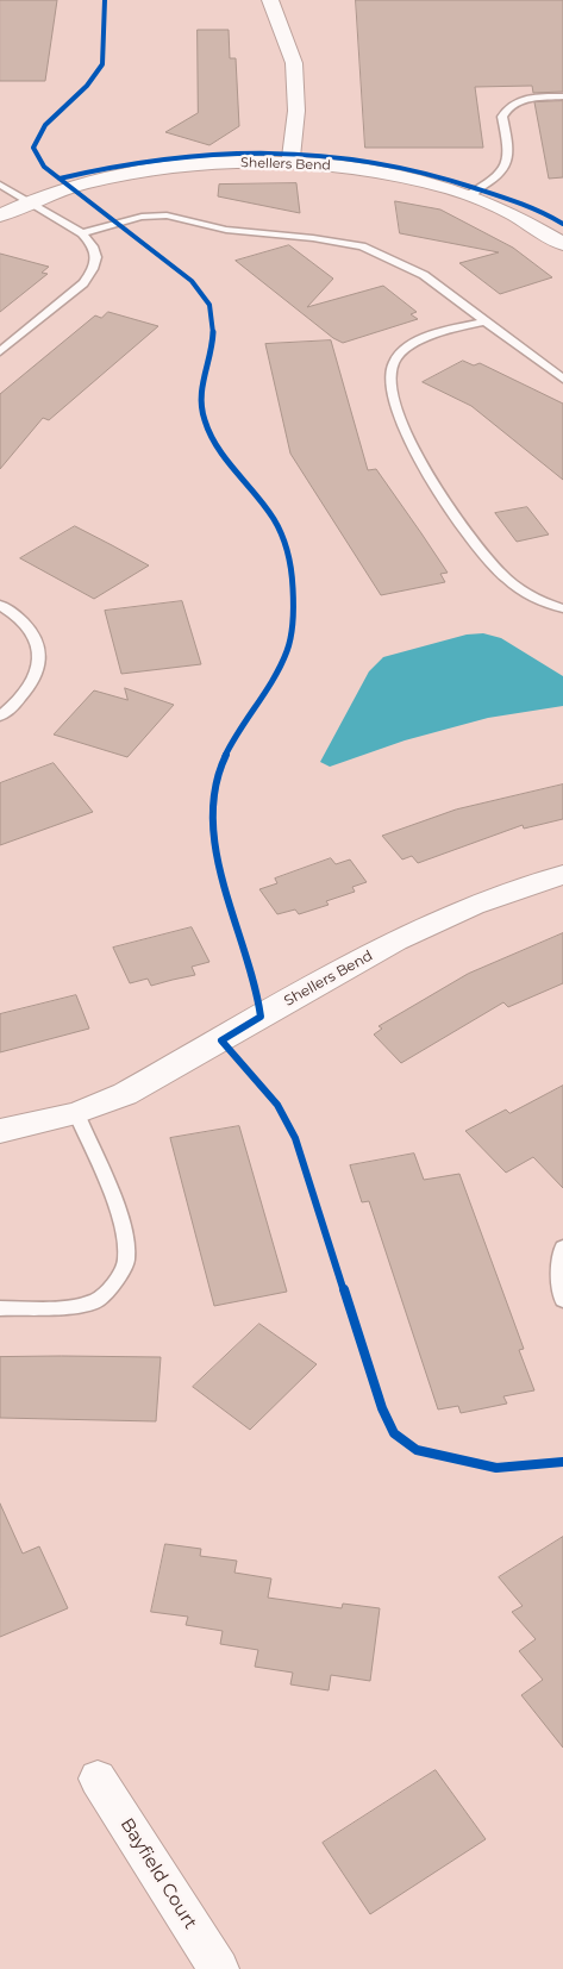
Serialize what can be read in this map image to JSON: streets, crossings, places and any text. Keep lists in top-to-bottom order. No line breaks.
{"streets":{"street":["Shellers Bend","Bayfield Court"]}}
